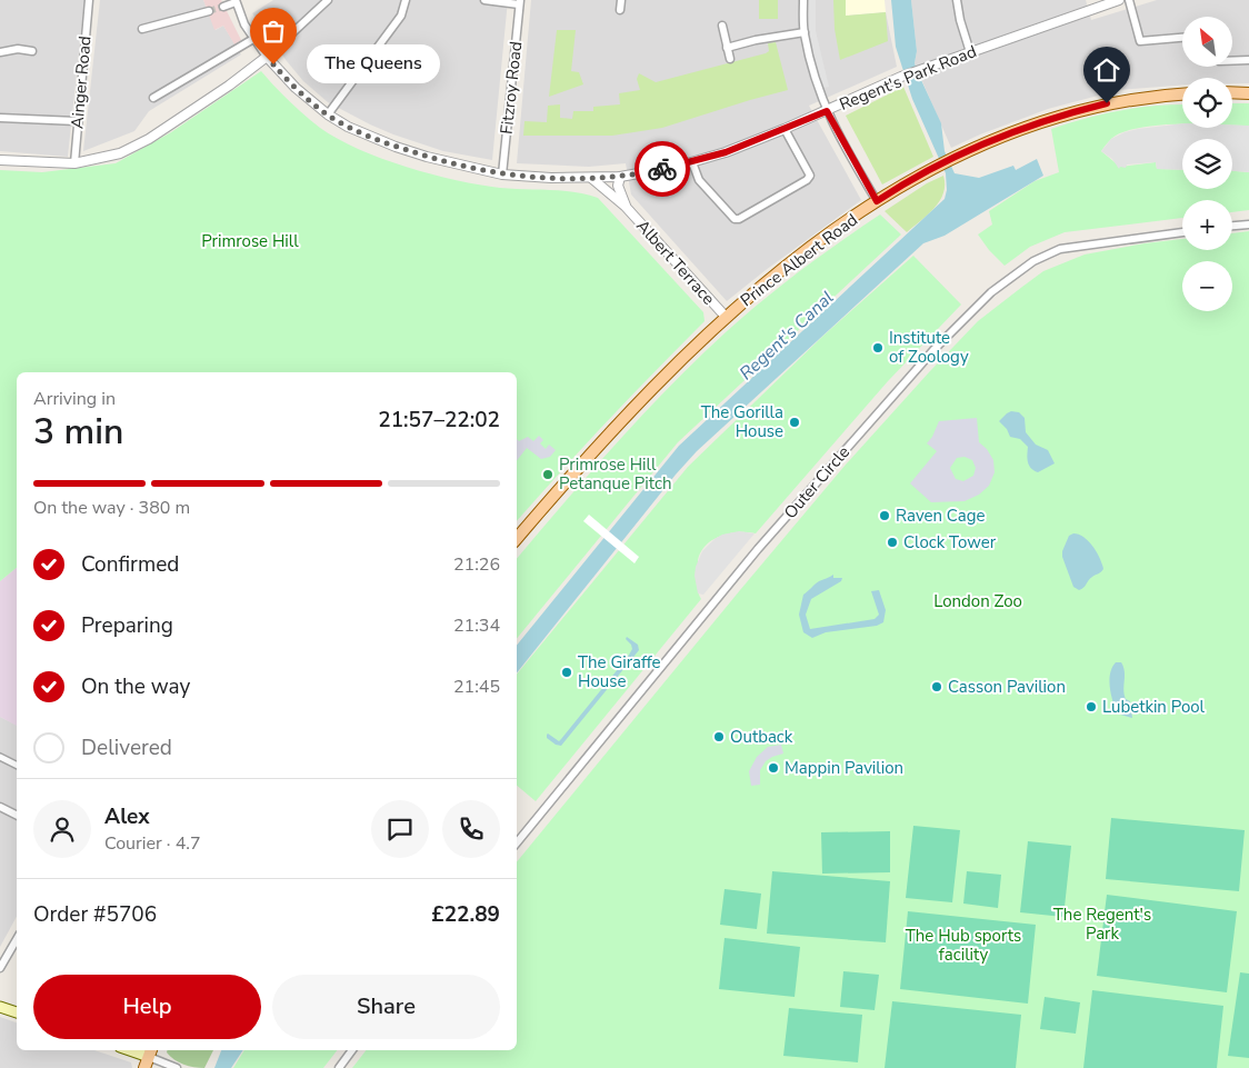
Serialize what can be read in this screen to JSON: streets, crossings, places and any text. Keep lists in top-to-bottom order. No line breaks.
{"streets":{"main road":["Prince Albert Road"],"street":["Regent's Park Road","Ainger Road","Fitzroy Road","Albert Terrace","Outer Circle"]},"crossings":[["Regent's Park Road","Fitzroy Road"],["Regent's Park Road","Albert Terrace"],["Prince Albert Road","Albert Terrace"]],"water":["Regent's Canal"],"parks":["Primrose Hill","London Zoo","The Regent's Park","The Hub sports facility"],"places":["The Queens","Institute of Zoology","The Gorilla House","Primrose Hill Petanque Pitch","Raven Cage","Clock Tower","The Giraffe House","Casson Pavilion","Lubetkin Pool","Outback","Mappin Pavilion"],"north":"top left","page":{"map_buttons":["+","−"],"bubble":"The Queens","heading":["3 min","Arriving in","21:57–22:02"],"panel":["Alex","Courier · 4.7","Order #5706","£22.89"],"bar":"On the way · 380 m","list":[["Confirmed","21:26"],["Preparing","21:34"],["On the way","21:45"],"Delivered"],"buttons":["Help","Share"]}}
